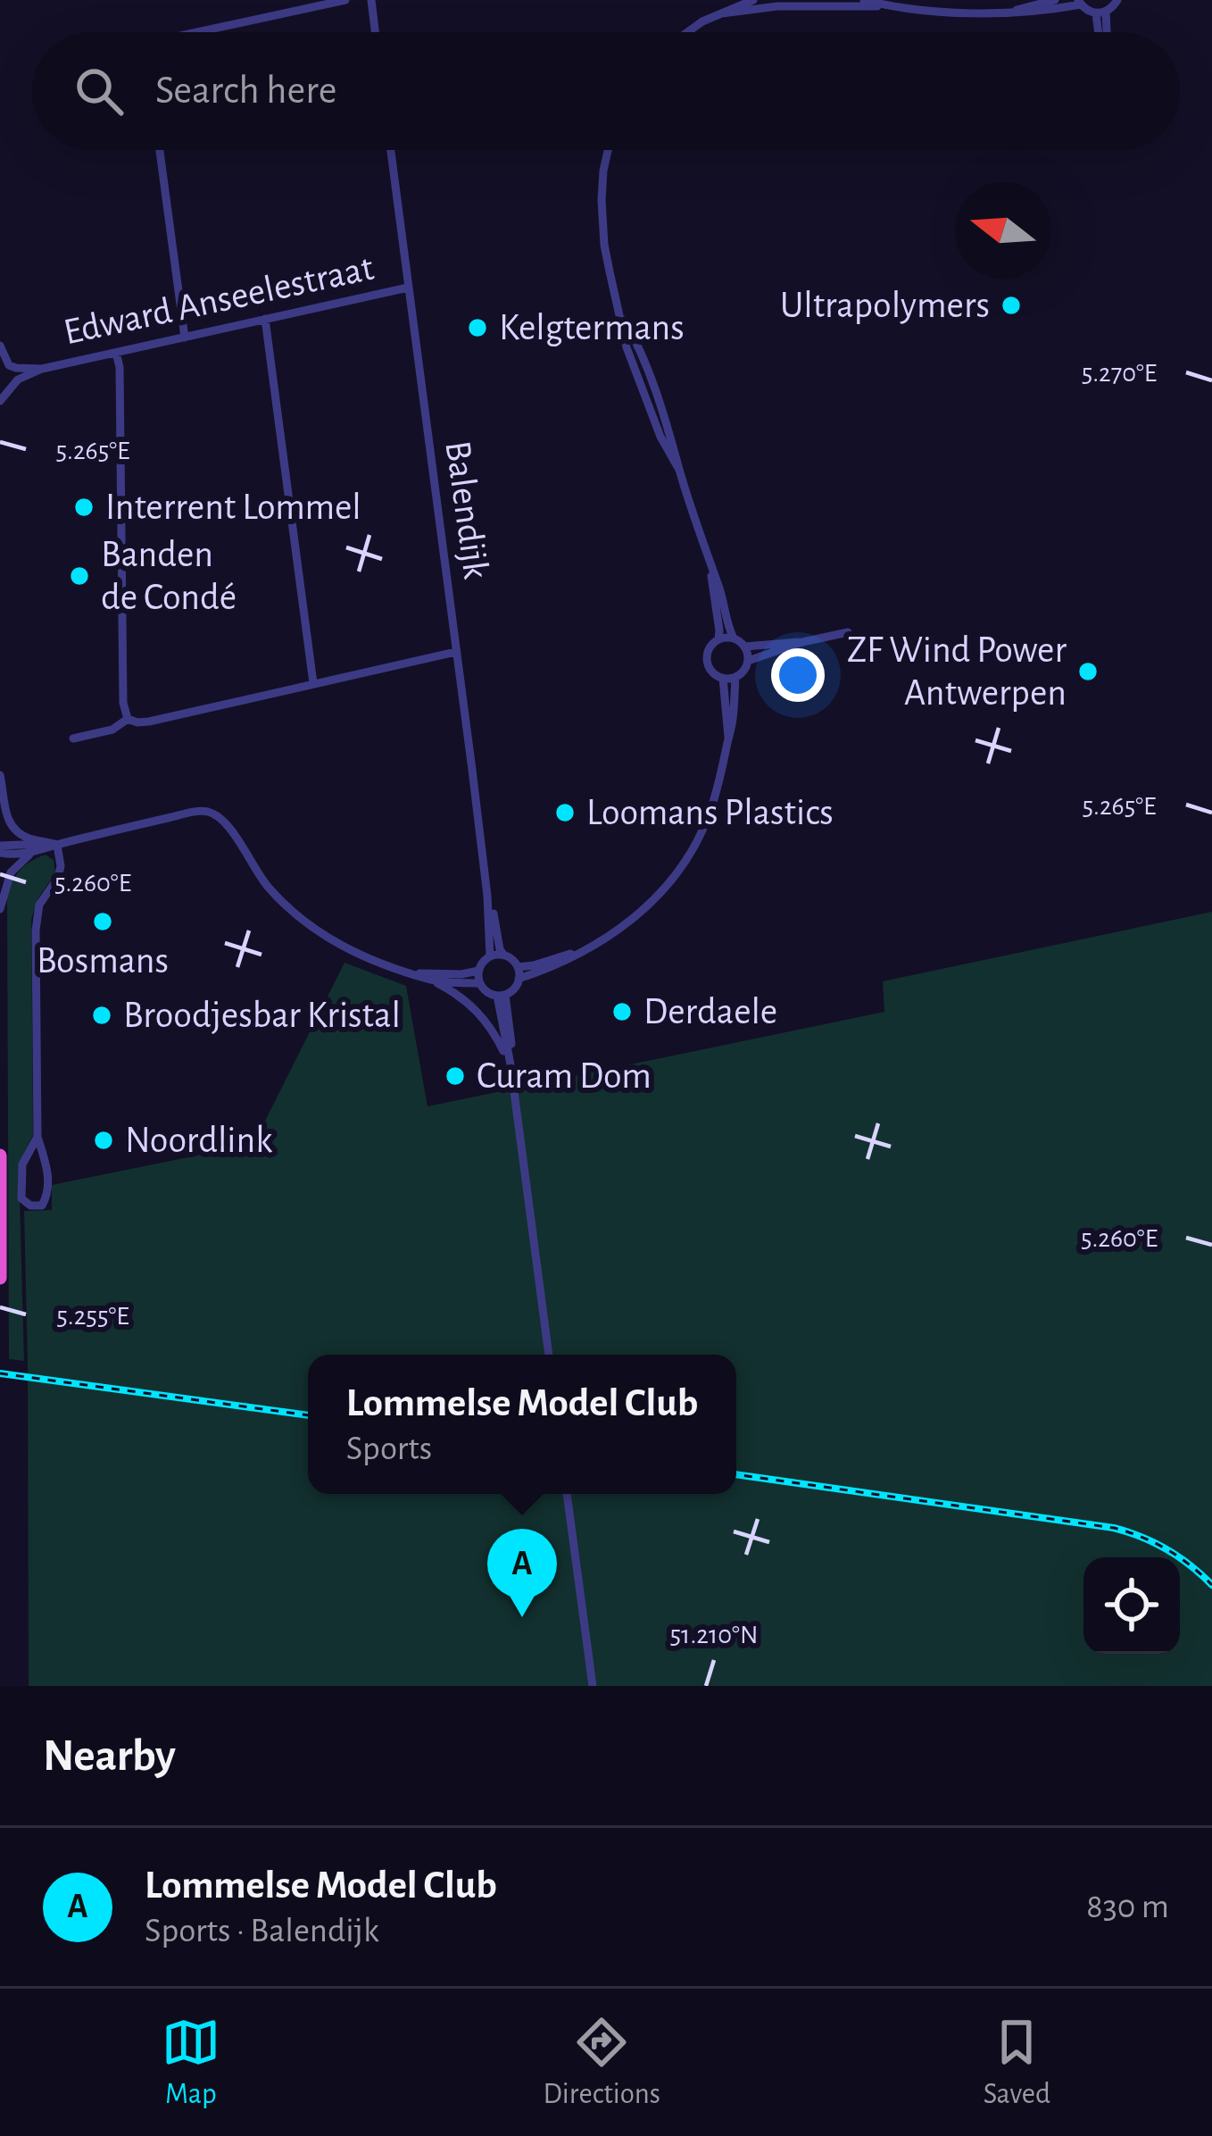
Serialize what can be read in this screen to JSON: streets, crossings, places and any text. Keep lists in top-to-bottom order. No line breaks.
{"streets":{"street":["Edward Anseelestraat","Balendijk"]},"crossings":[["Edward Anseelestraat","Balendijk"]],"places":["Ultrapolymers","Kelgtermans","Interrent Lommel","Banden de Condé","ZF Wind Power Antwerpen","Loomans Plastics","Bosmans","Derdaele","Broodjesbar Kristal","Curam Dom","Noordlink"],"north":"left","page":{"search":"Search here","popup":["Lommelse Model Club","Sports"],"pins":"A","heading":"Nearby","list":[{"mark":"A","name":"Lommelse Model Club","note":"Sports · Balendijk","value":"830 m"}],"nav":["Map","Directions","Saved"]},"coordinates":["5.270°E","5.265°E","5.260°E","5.255°E","51.210°N"]}
